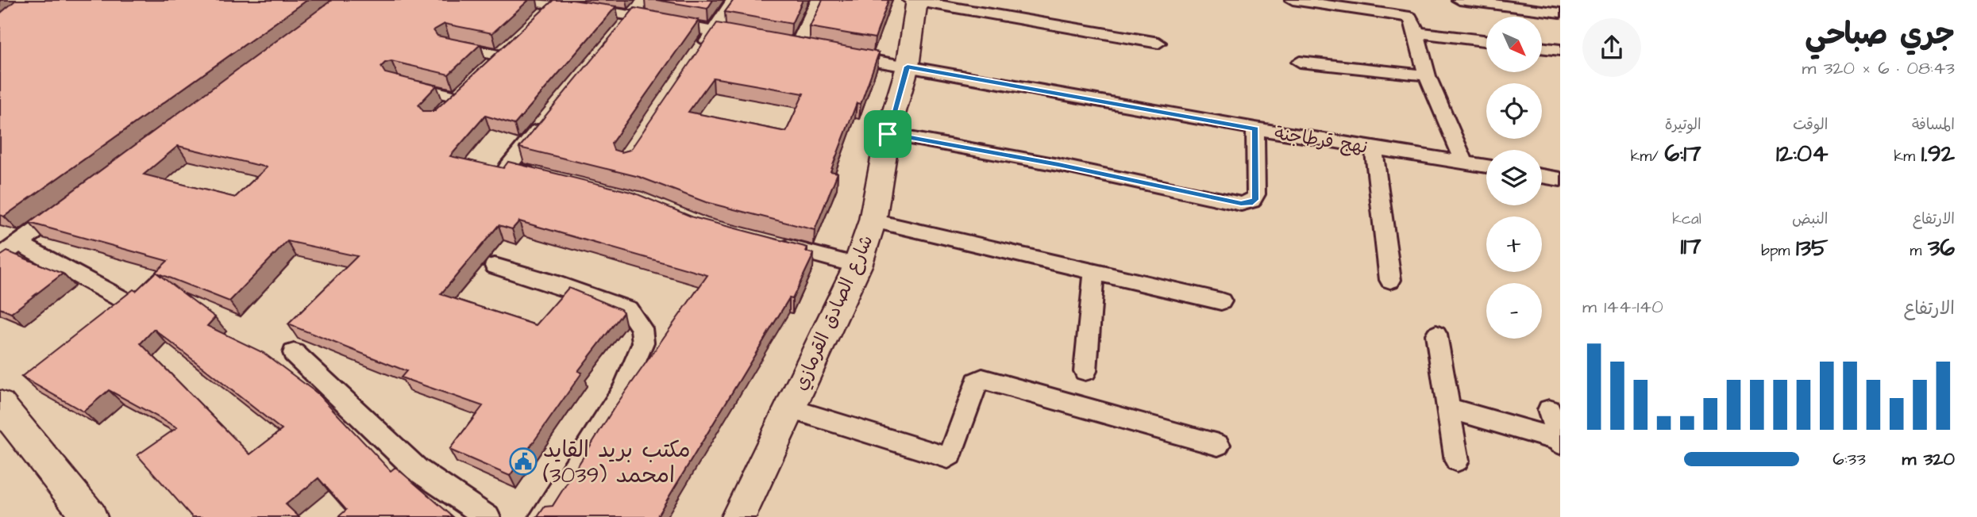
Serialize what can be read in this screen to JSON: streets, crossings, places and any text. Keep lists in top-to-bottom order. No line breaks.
{"streets":{"main road":["شارع الصادق القرمازي"],"street":["نهج قرطاجنة"]},"crossings":[["نهج قرطاجنة","شارع الصادق القرمازي"]],"places":{"public building":["مكتب بريد القايد امحمد (3039)"]},"north":"bottom right","page":{"heading":["جري صباحي","08:43 · 6 × 320 m"],"map_buttons":["+","−"],"stats":[["المسافة","1.92 km"],["الوقت","12:04"],["الوتيرة","6:17 /km"],["الارتفاع","36 m"],["النبض","135 bpm"],["kcal","117"]],"chart":["الارتفاع","140–144 m"],"list":[{"name":"320 m","note":"6:33"}]}}
